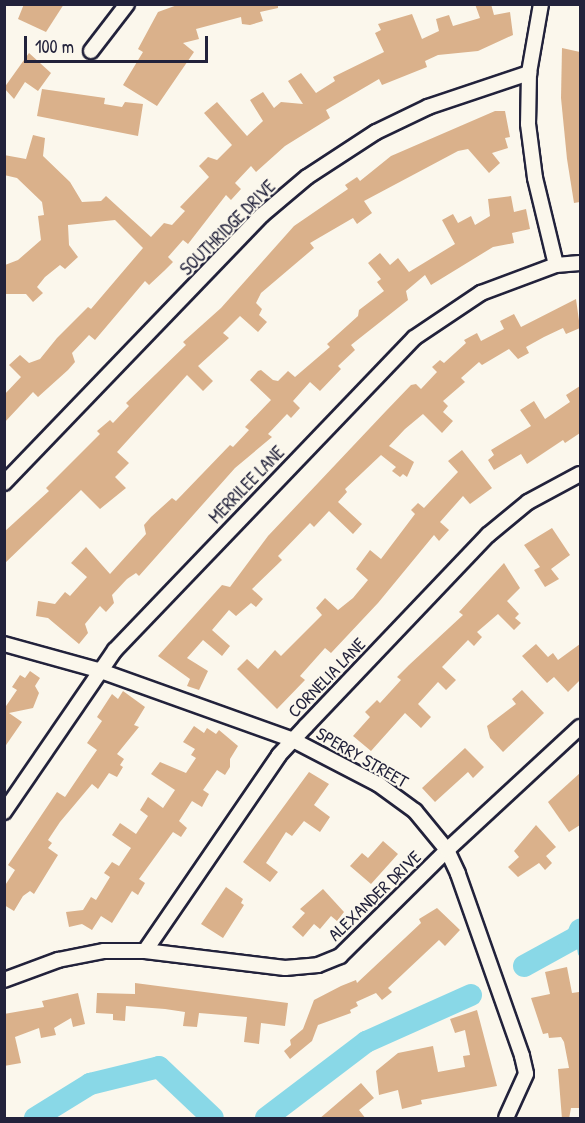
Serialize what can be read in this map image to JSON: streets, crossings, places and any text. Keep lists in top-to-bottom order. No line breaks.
{"streets":{"street":["SOUTHRIDGE DRIVE","MERRILEE LANE","CORNELIA LANE","SPERRY STREET","ALEXANDER DRIVE"]},"crossings":[["MERRILEE LANE","SPERRY STREET"],["CORNELIA LANE","SPERRY STREET"],["CORNELIA LANE","ALEXANDER DRIVE"],["SPERRY STREET","ALEXANDER DRIVE"]],"scale_bar":"100 m"}
